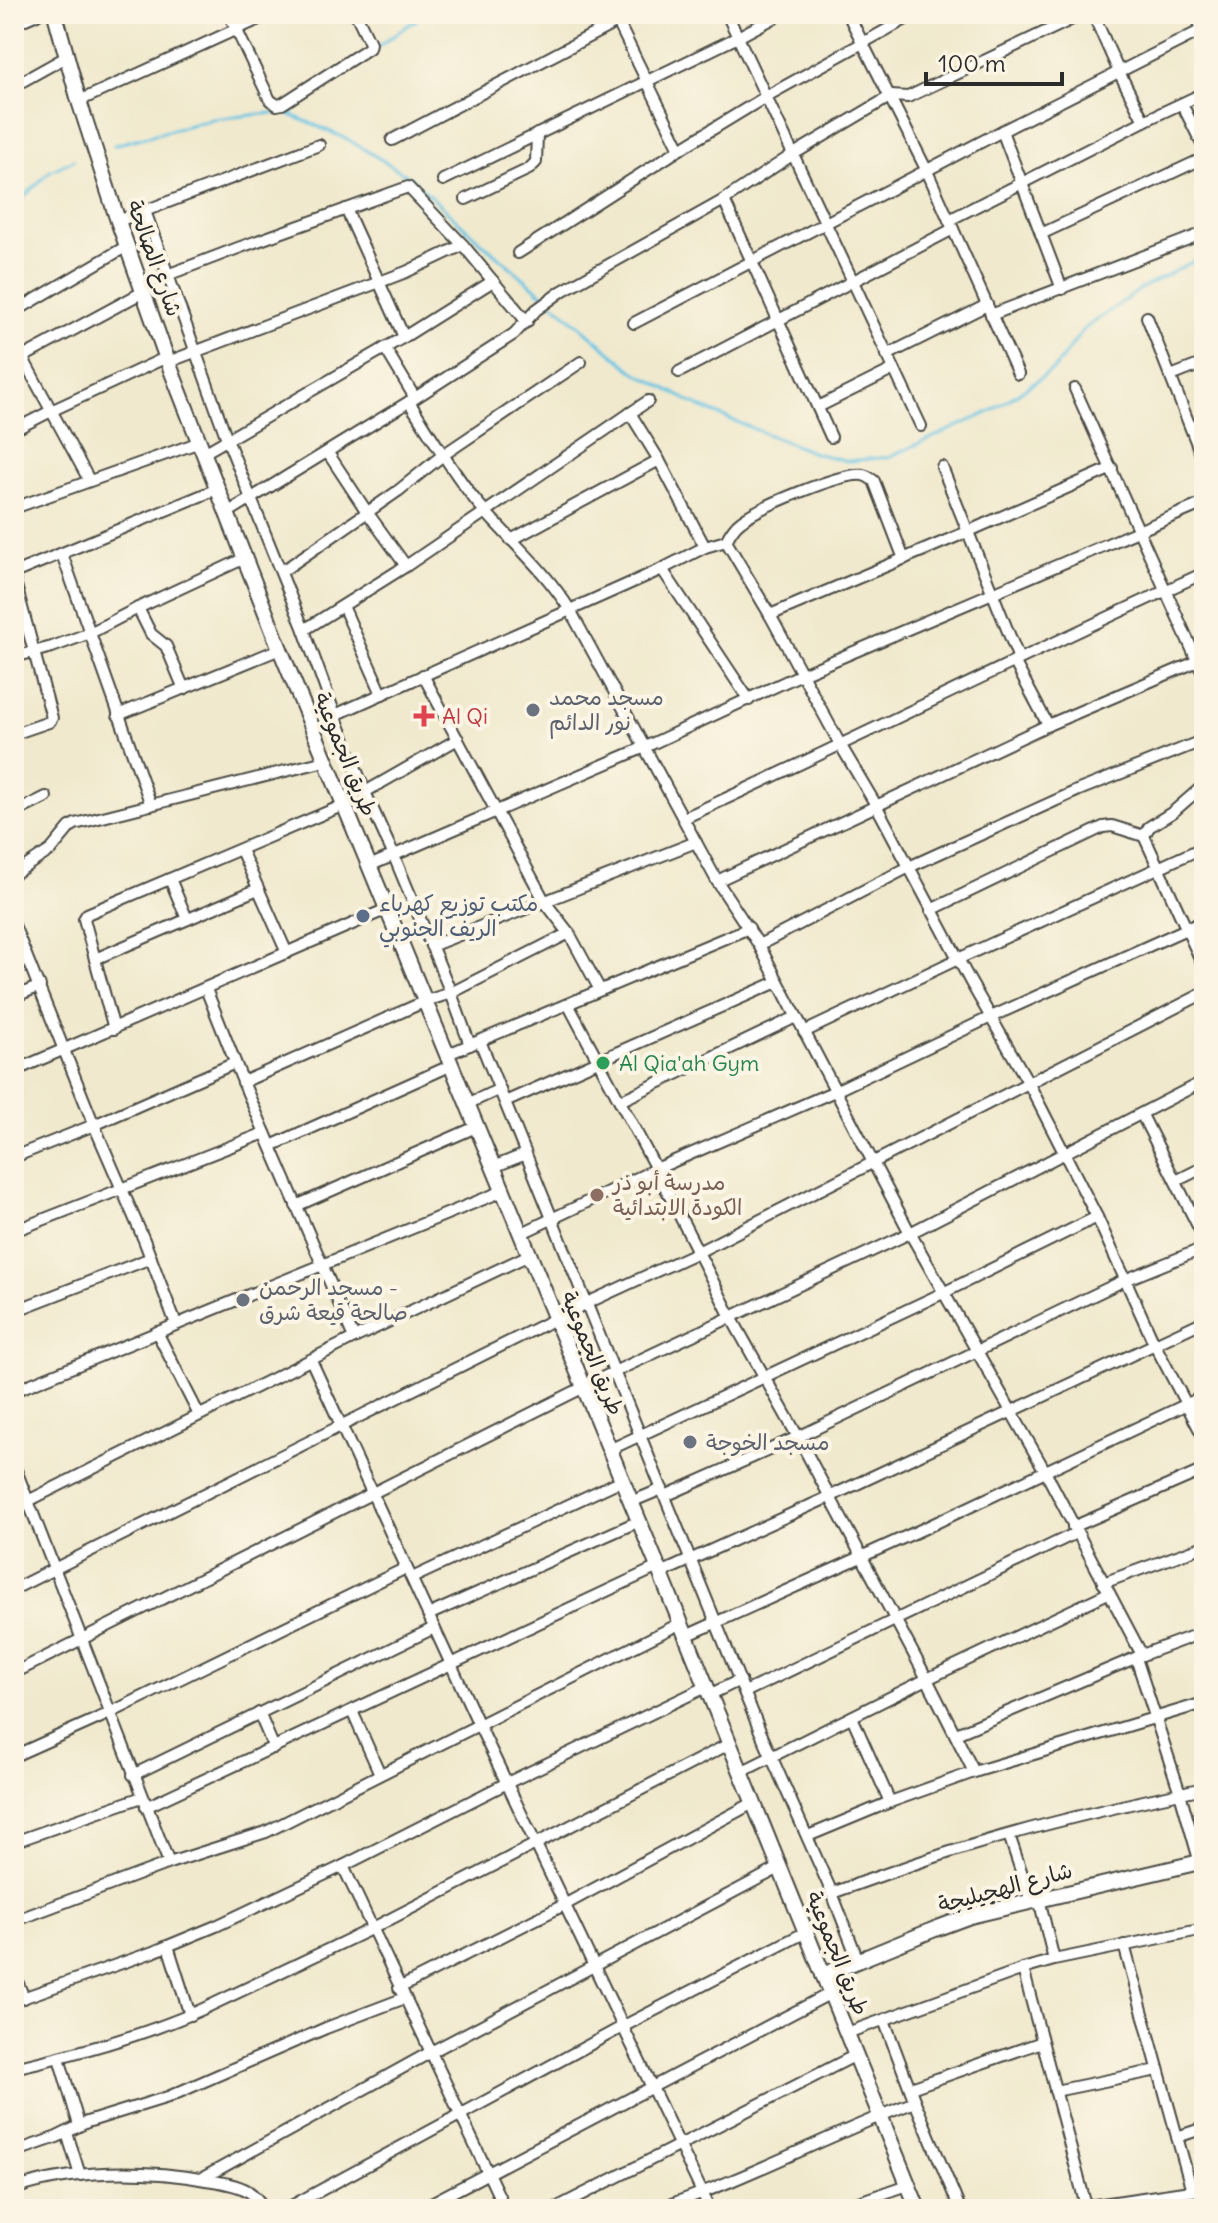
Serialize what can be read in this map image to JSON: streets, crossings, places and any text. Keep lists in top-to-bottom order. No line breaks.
{"streets":{"main road":["شارع الصالحة","طريق الجموعية","شارع الهجيليجة"]},"crossings":[["شارع الصالحة","طريق الجموعية"],["طريق الجموعية","شارع الهجيليجة"]],"places":{"other":["مسجد محمد نور الدائم","مكتب توزيع كهرباء الريف الجنوبي","Al Qia'ah Gym","مدرسة أبو ذر الكودة الابتدائية","مسجد الرحمن - صالحة قيعة شرق","مسجد الخوجة"],"health":["Al Qi"]},"scale_bar":"100 m"}
